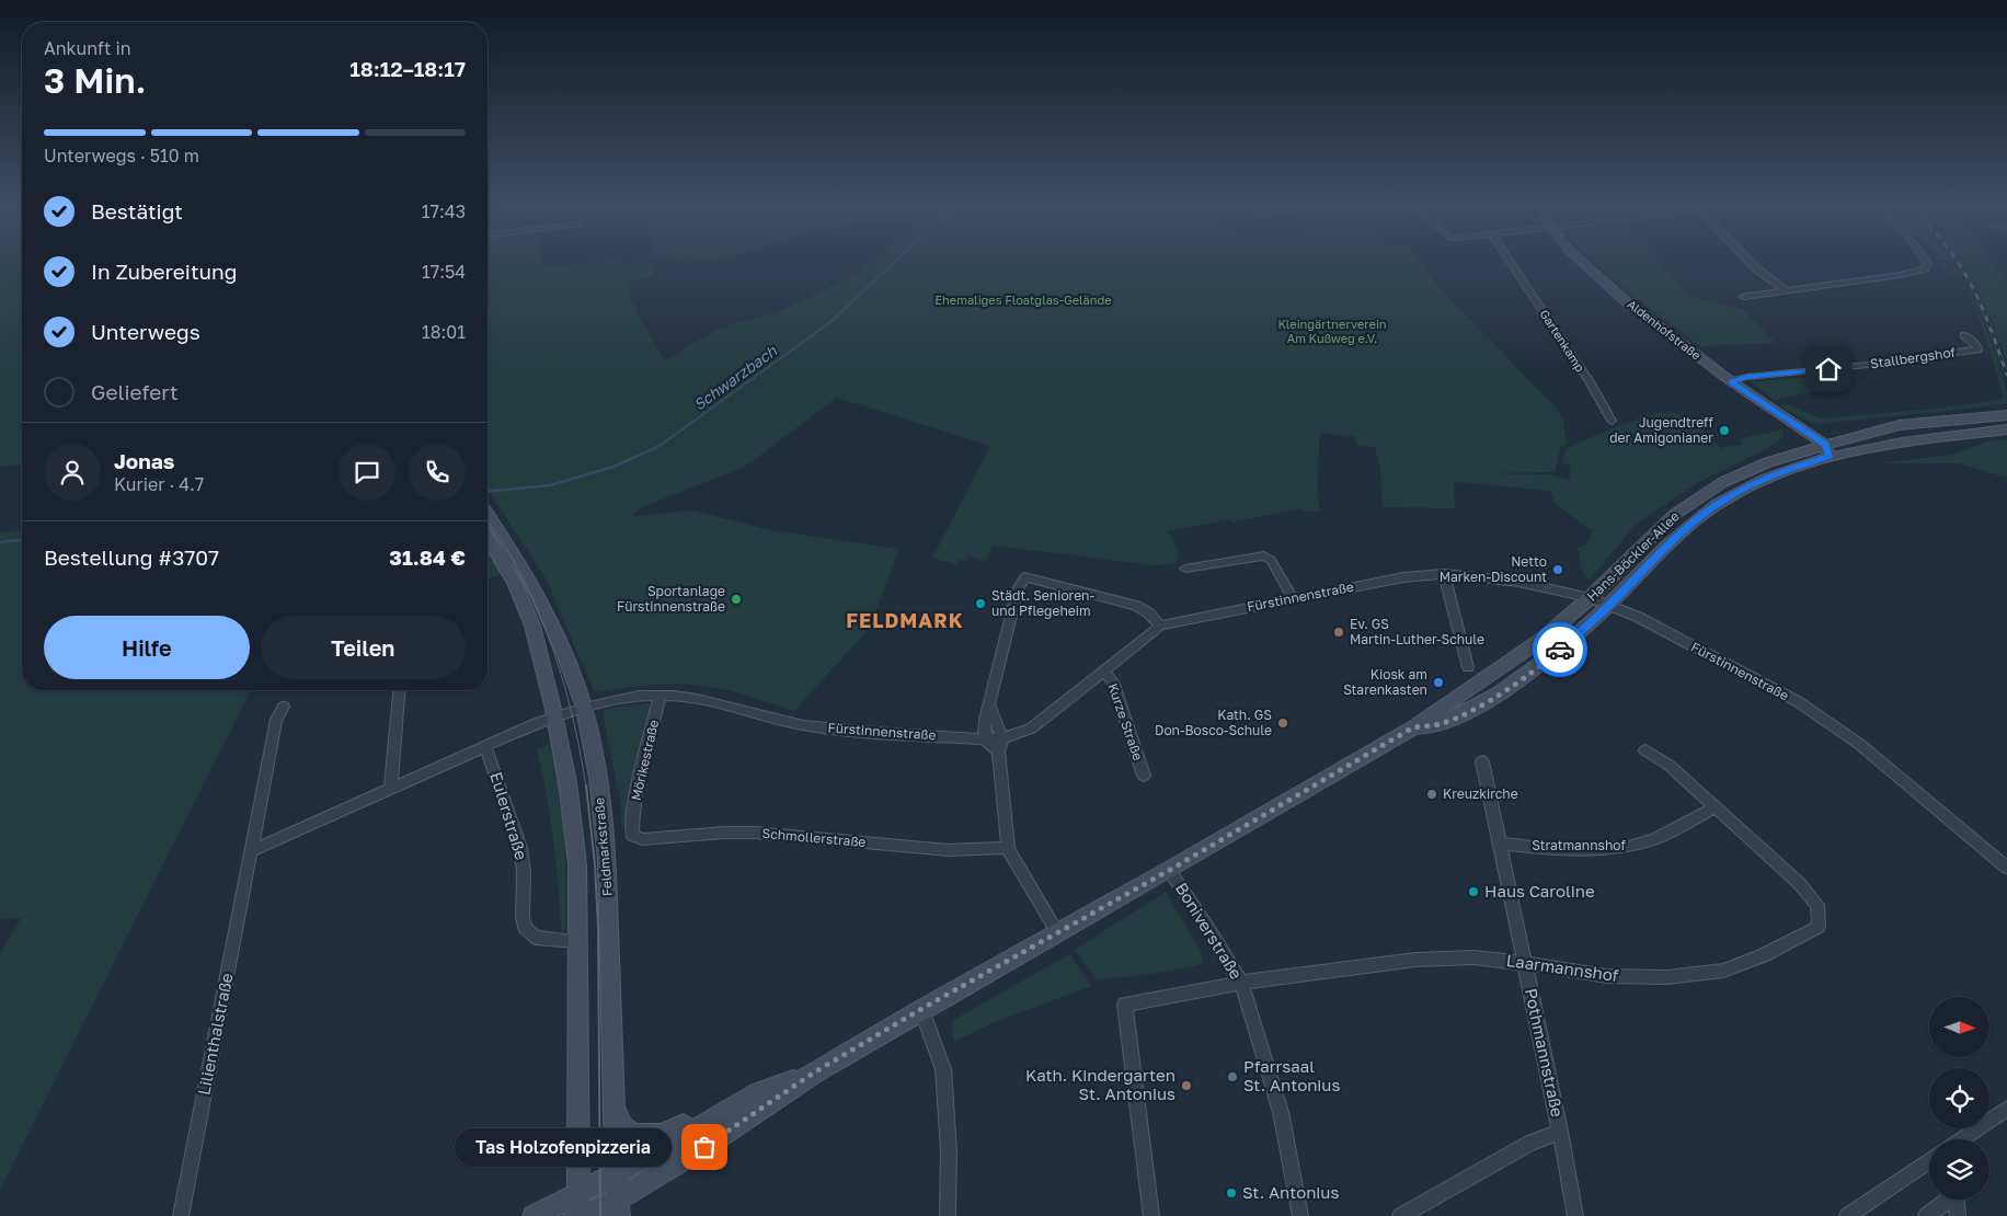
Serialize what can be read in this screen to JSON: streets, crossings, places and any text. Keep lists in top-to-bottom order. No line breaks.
{"streets":{"street":["Aldenhofstraße","Gartenkamp","Stallbergshof","Hans-Böckler-Allee","Fürstinnenstraße","Kurze Straße","Mörikestraße","Eulerstraße","Schmollerstraße","Stratmannshof","Feldmarkstraße","Boniverstraße","Laarmannshof","Lilienthalstraße","Pothmannstraße"]},"crossings":[["Aldenhofstraße","Stallbergshof"],["Aldenhofstraße","Hans-Böckler-Allee"],["Hans-Böckler-Allee","Fürstinnenstraße"],["Hans-Böckler-Allee","Feldmarkstraße"],["Hans-Böckler-Allee","Boniverstraße"],["Fürstinnenstraße","Kurze Straße"],["Fürstinnenstraße","Mörikestraße"],["Fürstinnenstraße","Feldmarkstraße"],["Mörikestraße","Schmollerstraße"],["Eulerstraße","Feldmarkstraße"],["Stratmannshof","Laarmannshof"],["Stratmannshof","Pothmannstraße"],["Boniverstraße","Laarmannshof"],["Laarmannshof","Pothmannstraße"]],"districts":["FELDMARK"],"water":["Schwarzbach"],"parks":["Ehemaliges Floatglas-Gelände","Kleingärtnerverein Am Kußweg e.V."],"places":["Jugendtreff der Amigonianer","Netto Marken-Discount","Sportanlage Fürstinnenstraße","Städt. Senioren- und Pflegeheim","Ev. GS Martin-Luther-Schule","Kiosk am Starenkasten","Kath. GS Don-Bosco-Schule","Kreuzkirche","Haus Caroline","Pfarrsaal St. Antonius","Kath. Kindergarten St. Antonius","Tas Holzofenpizzeria","St. Antonius"],"north":"right","page":{"heading":["3 Min.","Ankunft in","18:12–18:17"],"panel":["Jonas","Kurier · 4.7","Bestellung #3707","31.84 €"],"bar":"Unterwegs · 510 m","list":[["Bestätigt","17:43"],["In Zubereitung","17:54"],["Unterwegs","18:01"],"Geliefert"],"buttons":["Hilfe","Teilen"],"bubble":"Tas Holzofenpizzeria"}}
